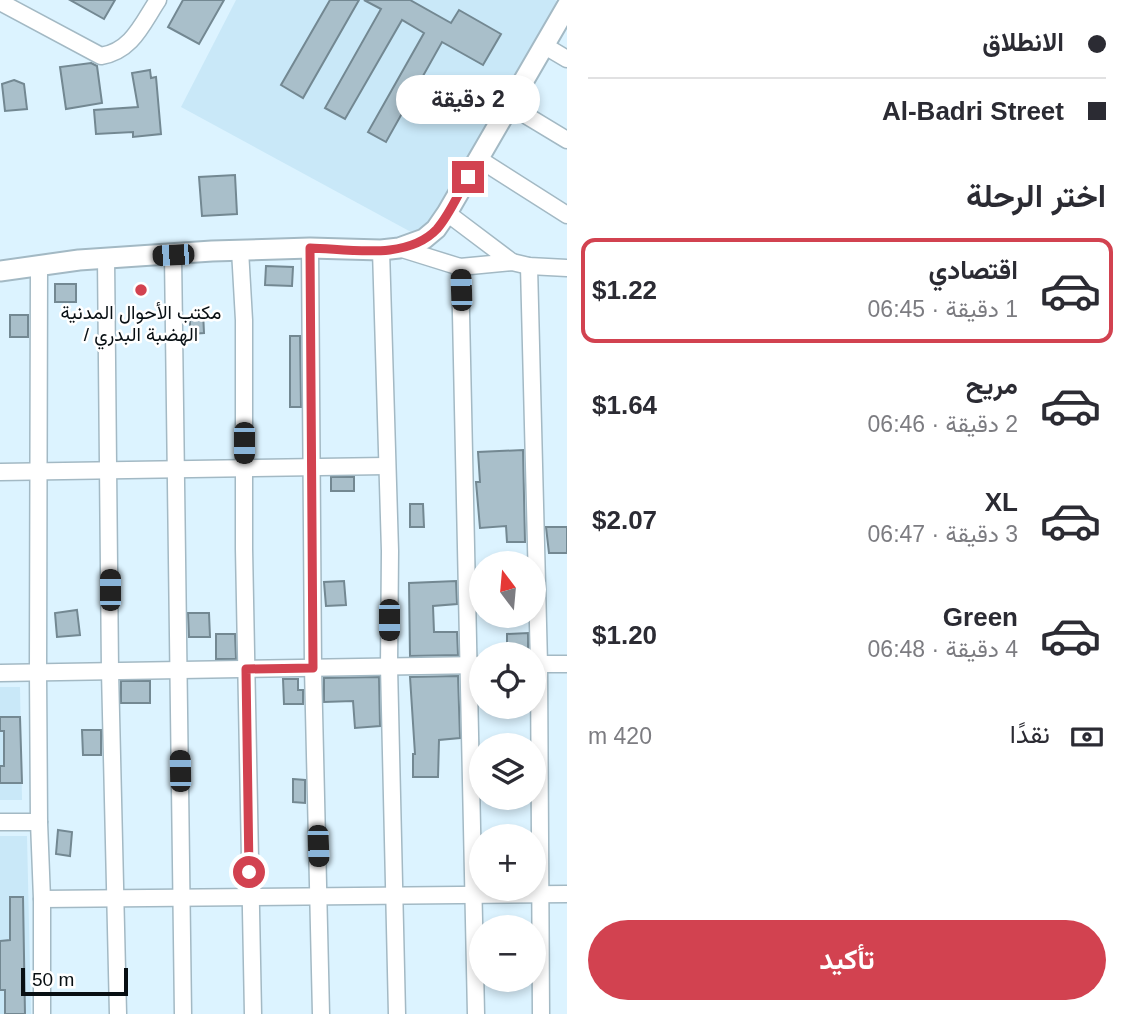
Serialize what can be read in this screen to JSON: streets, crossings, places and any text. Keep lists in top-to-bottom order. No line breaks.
{"places":["مكتب الأحوال المدنية / الهضبة البدري"],"scale_bar":"50 m","north":"top","page":{"banner":["الانطلاق","Al-Badri Street"],"bubble":"2 دقيقة","heading":"اختر الرحلة","list":[{"name":"اقتصادي","note":"1 دقيقة · 06:45","value":"$1.22"},{"name":"مريح","note":"2 دقيقة · 06:46","value":"$1.64"},{"name":"XL","note":"3 دقيقة · 06:47","value":"$2.07"},{"name":"Green","note":"4 دقيقة · 06:48","value":"$1.20"}],"map_buttons":["+","−"],"pay":["نقدًا","420 m"],"buttons":"تأكيد","scale":"50 m"}}
